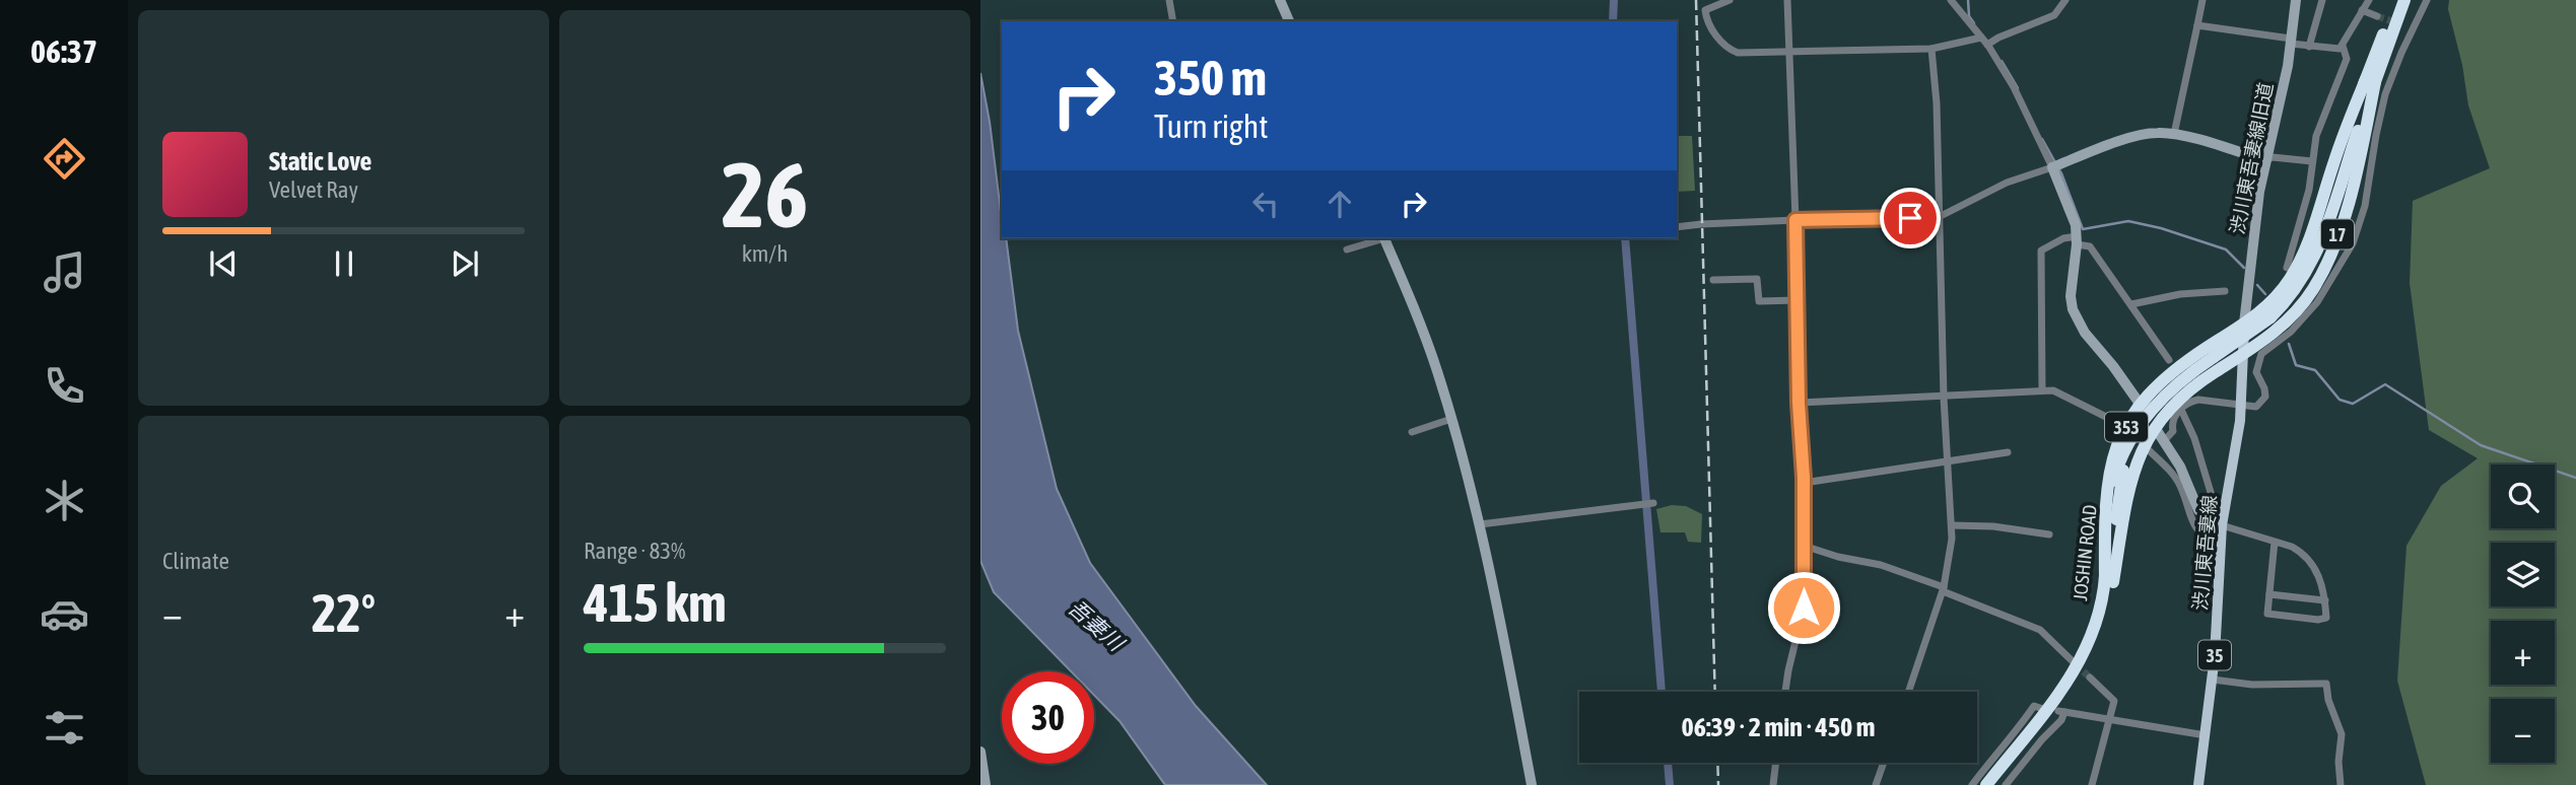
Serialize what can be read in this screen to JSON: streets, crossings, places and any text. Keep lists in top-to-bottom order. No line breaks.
{"streets":{"highway":["17","353","JOSHIN ROAD"],"main road":["渋川東吾妻線","35"],"street":["渋川東吾妻線旧道"]},"crossings":[["渋川東吾妻線旧道","17"],["渋川東吾妻線旧道","353"],["渋川東吾妻線旧道","渋川東吾妻線"],["17","353"],["17","JOSHIN ROAD"],["17","渋川東吾妻線"],["353","JOSHIN ROAD"],["353","渋川東吾妻線"]],"water":["吾妻川"],"page":{"tabs":"06:37","tile":[["26","km/h"],"Climate",["Range · 83%","415 km"]],"turn":["350 m","Turn right"],"song":["Static Love","Velvet Ray"],"map_buttons":["+","−"],"heat":["−","22°","+"],"limit":"30","trip":"06:39 · 2 min · 450 m"}}
